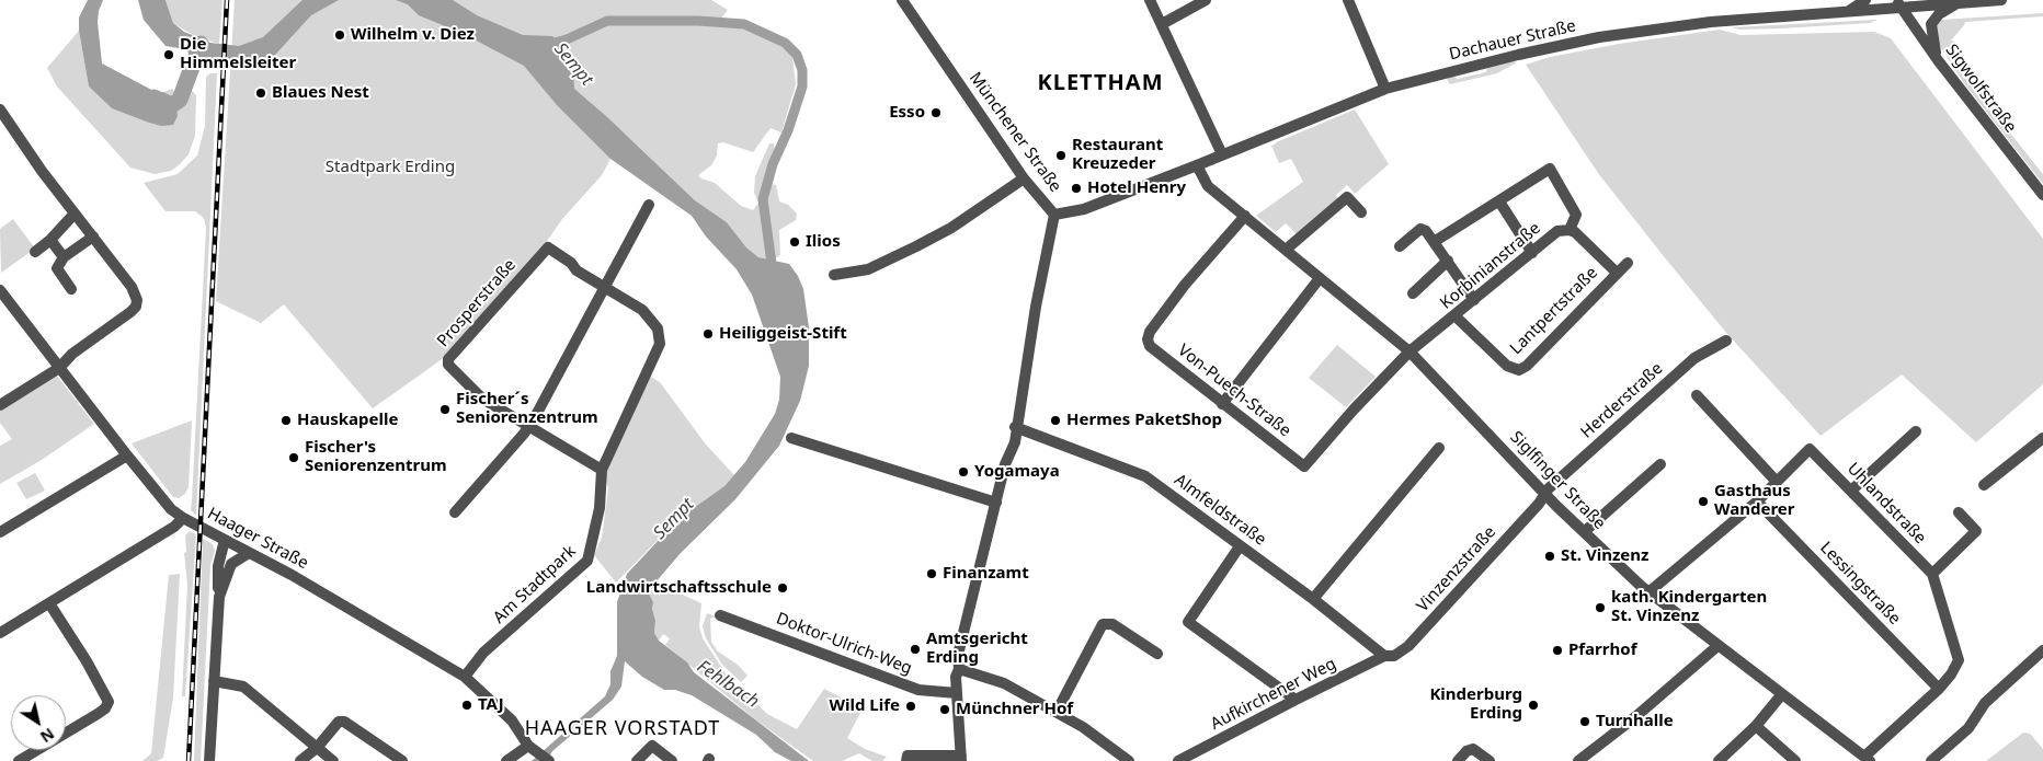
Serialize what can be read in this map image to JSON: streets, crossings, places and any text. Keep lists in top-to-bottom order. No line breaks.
{"streets":{"street":["Dachauer Straße","Sigwolfstraße","Münchener Straße","Korbinianstraße","Prosperstraße","Lantpertstraße","Von-Puech-Straße","Herderstraße","Siglfinger Straße","Uhlandstraße","Almfeldstraße","Haager Straße","Vinzenzstraße","Lessingstraße","Am Stadtpark","Doktor-Ulrich-Weg","Aufkirchener Weg"]},"crossings":[["Dachauer Straße","Sigwolfstraße"],["Dachauer Straße","Münchener Straße"],["Dachauer Straße","Siglfinger Straße"],["Münchener Straße","Almfeldstraße"],["Münchener Straße","Doktor-Ulrich-Weg"],["Korbinianstraße","Lantpertstraße"],["Korbinianstraße","Von-Puech-Straße"],["Korbinianstraße","Siglfinger Straße"],["Prosperstraße","Am Stadtpark"],["Von-Puech-Straße","Siglfinger Straße"],["Herderstraße","Siglfinger Straße"],["Herderstraße","Vinzenzstraße"],["Siglfinger Straße","Uhlandstraße"],["Siglfinger Straße","Vinzenzstraße"],["Uhlandstraße","Lessingstraße"],["Almfeldstraße","Vinzenzstraße"],["Almfeldstraße","Aufkirchener Weg"],["Haager Straße","Am Stadtpark"],["Vinzenzstraße","Aufkirchener Weg"]],"districts":["KLETTHAM","HAAGER VORSTADT"],"water":["Sempt","Fehlbach"],"parks":["Stadtpark Erding"],"places":["Wilhelm v. Diez","Die Himmelsleiter","Blaues Nest","Esso","Restaurant Kreuzeder","Hotel Henry","Ilios","Heiliggeist-Stift","Fischer´s Seniorenzentrum","Hauskapelle","Hermes PaketShop","Fischer's Seniorenzentrum","Yogamaya","Gasthaus Wanderer","St. Vinzenz","Finanzamt","Landwirtschaftsschule","kath. Kindergarten St. Vinzenz","Amtsgericht Erding","Pfarrhof","TAJ","Kinderburg Erding","Wild Life","Münchner Hof","Turnhalle"],"north":"bottom right"}
